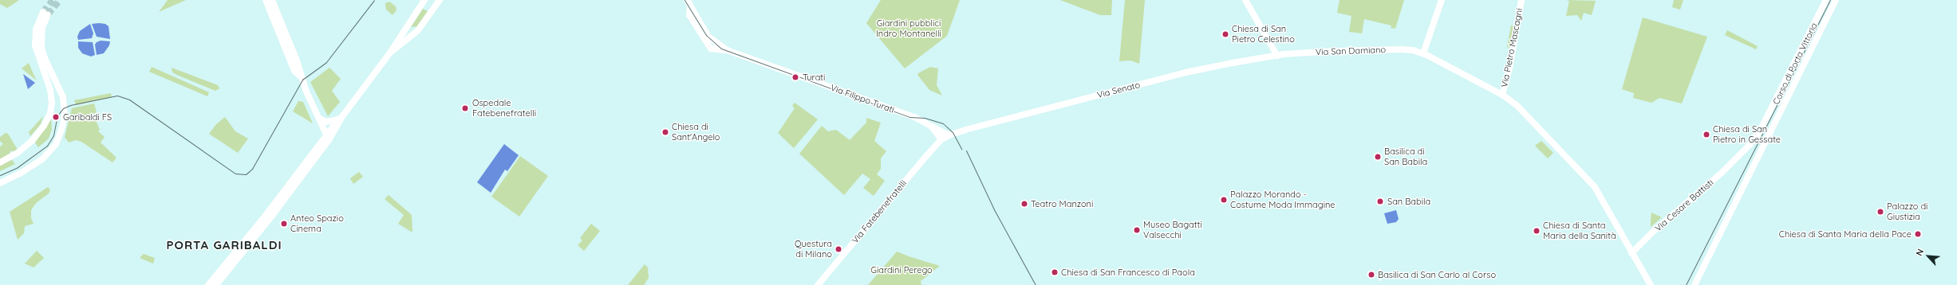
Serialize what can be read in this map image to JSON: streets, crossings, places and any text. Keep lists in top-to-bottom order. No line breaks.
{"streets":{"street":["Via Pietro Mascagni","Via San Damiano","Corso di Porta Vittoria","Via Senato","Via Filippo Turati","Via Cesare Battisti","Via Fatebenefratelli"]},"crossings":[["Via Pietro Mascagni","Via San Damiano"],["Via San Damiano","Via Senato"],["Via San Damiano","Via Cesare Battisti"],["Corso di Porta Vittoria","Via Cesare Battisti"],["Via Senato","Via Filippo Turati"],["Via Senato","Via Fatebenefratelli"]],"districts":["PORTA GARIBALDI"],"parks":["Giardini pubblici Indro Montanelli","Giardini Perego"],"places":["Chiesa di San Pietro Celestino","Turati","Ospedale Fatebenefratelli","Garibaldi FS","Chiesa di Sant'Angelo","Chiesa di San Pietro in Gessate","Basilica di San Babila","Palazzo Morando - Costume Moda Immagine","San Babila","Teatro Manzoni","Palazzo di Giustizia","Anteo Spazio Cinema","Museo Bagatti Valsecchi","Chiesa di Santa Maria della Sanità","Chiesa di Santa Maria della Pace","Questura di Milano","Chiesa di San Francesco di Paola","Basilica di San Carlo al Corso"],"north":"top left"}
